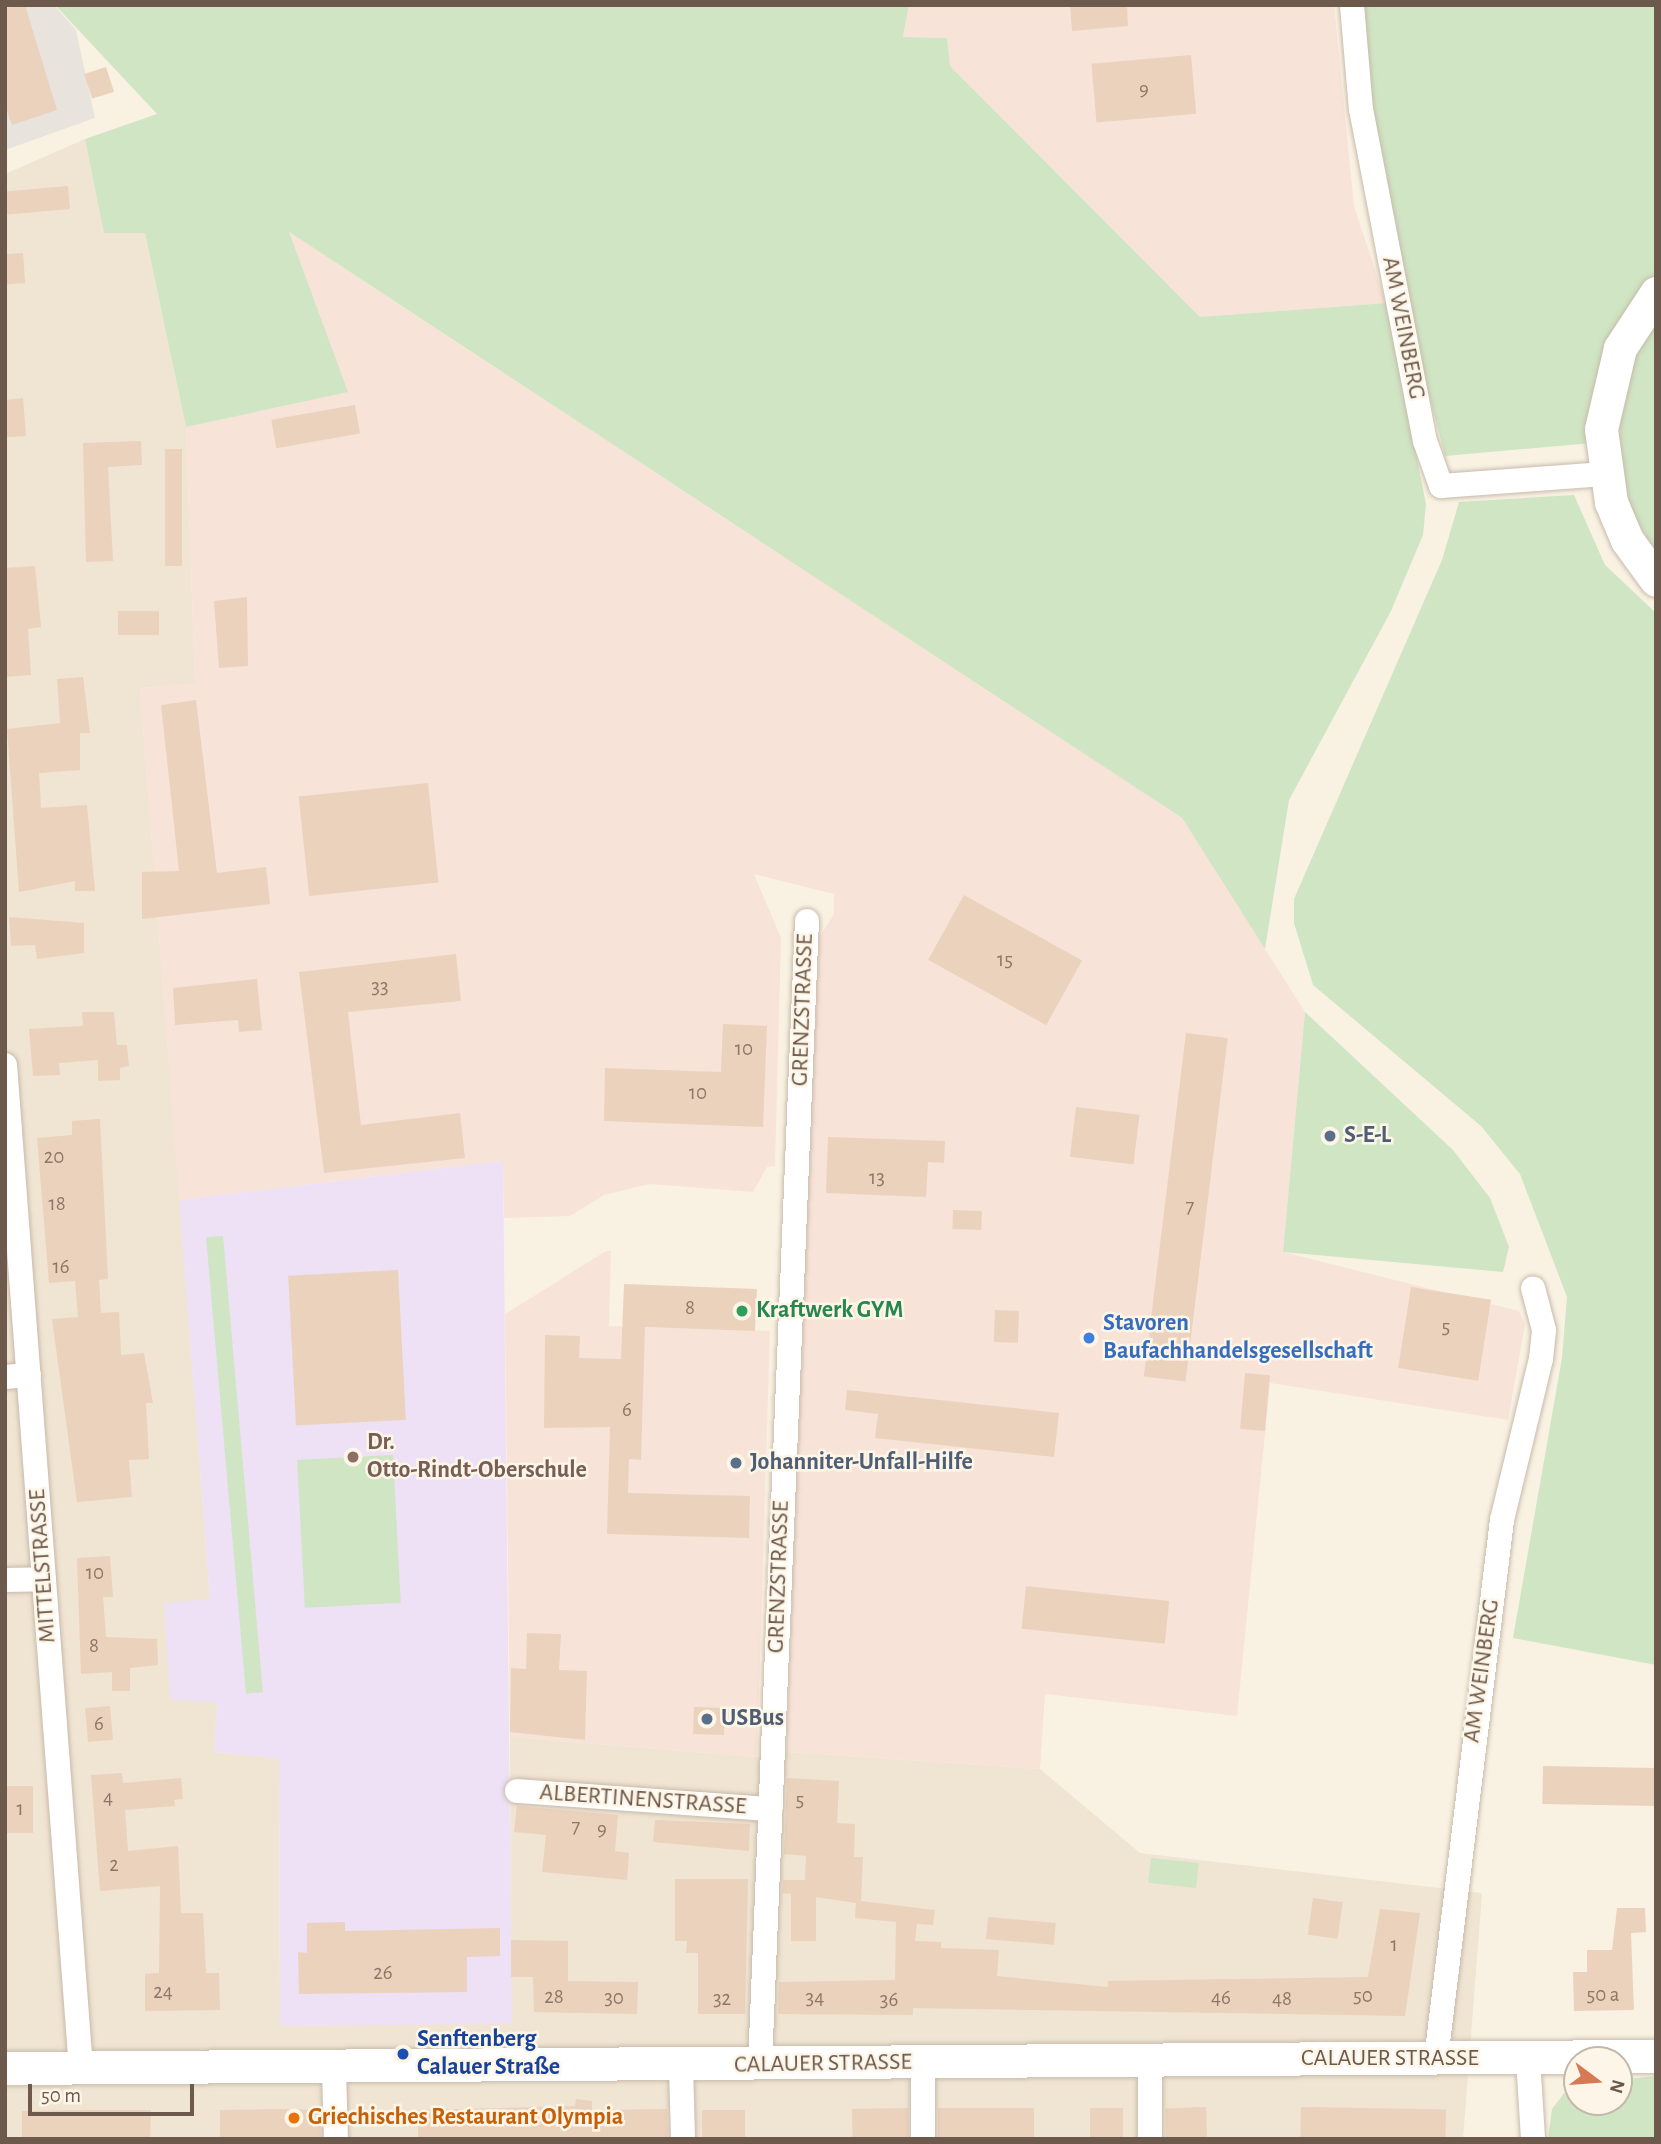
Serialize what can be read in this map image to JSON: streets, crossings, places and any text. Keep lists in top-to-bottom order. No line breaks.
{"streets":{"street":["AM WEINBERG","GRENZSTRASSE","MITTELSTRASSE","ALBERTINENSTRASSE","CALAUER STRASSE"]},"crossings":[["AM WEINBERG","CALAUER STRASSE"],["GRENZSTRASSE","ALBERTINENSTRASSE"],["GRENZSTRASSE","CALAUER STRASSE"],["MITTELSTRASSE","CALAUER STRASSE"]],"places":["S-E-L","Kraftwerk GYM","Stavoren Baufachhandelsgesellschaft","Dr. Otto-Rindt-Oberschule","Johanniter-Unfall-Hilfe","USBus","Senftenberg Calauer Straße","Griechisches Restaurant Olympia"],"house_numbers":["9","15","33","10","10","20","13","18","7","16","8","5","6","10","8","6","4","5","1","7","9","2","1","26","24","50 a","50","28","30","34","46","32","48","36"],"scale_bar":"50 m","north":"right"}
